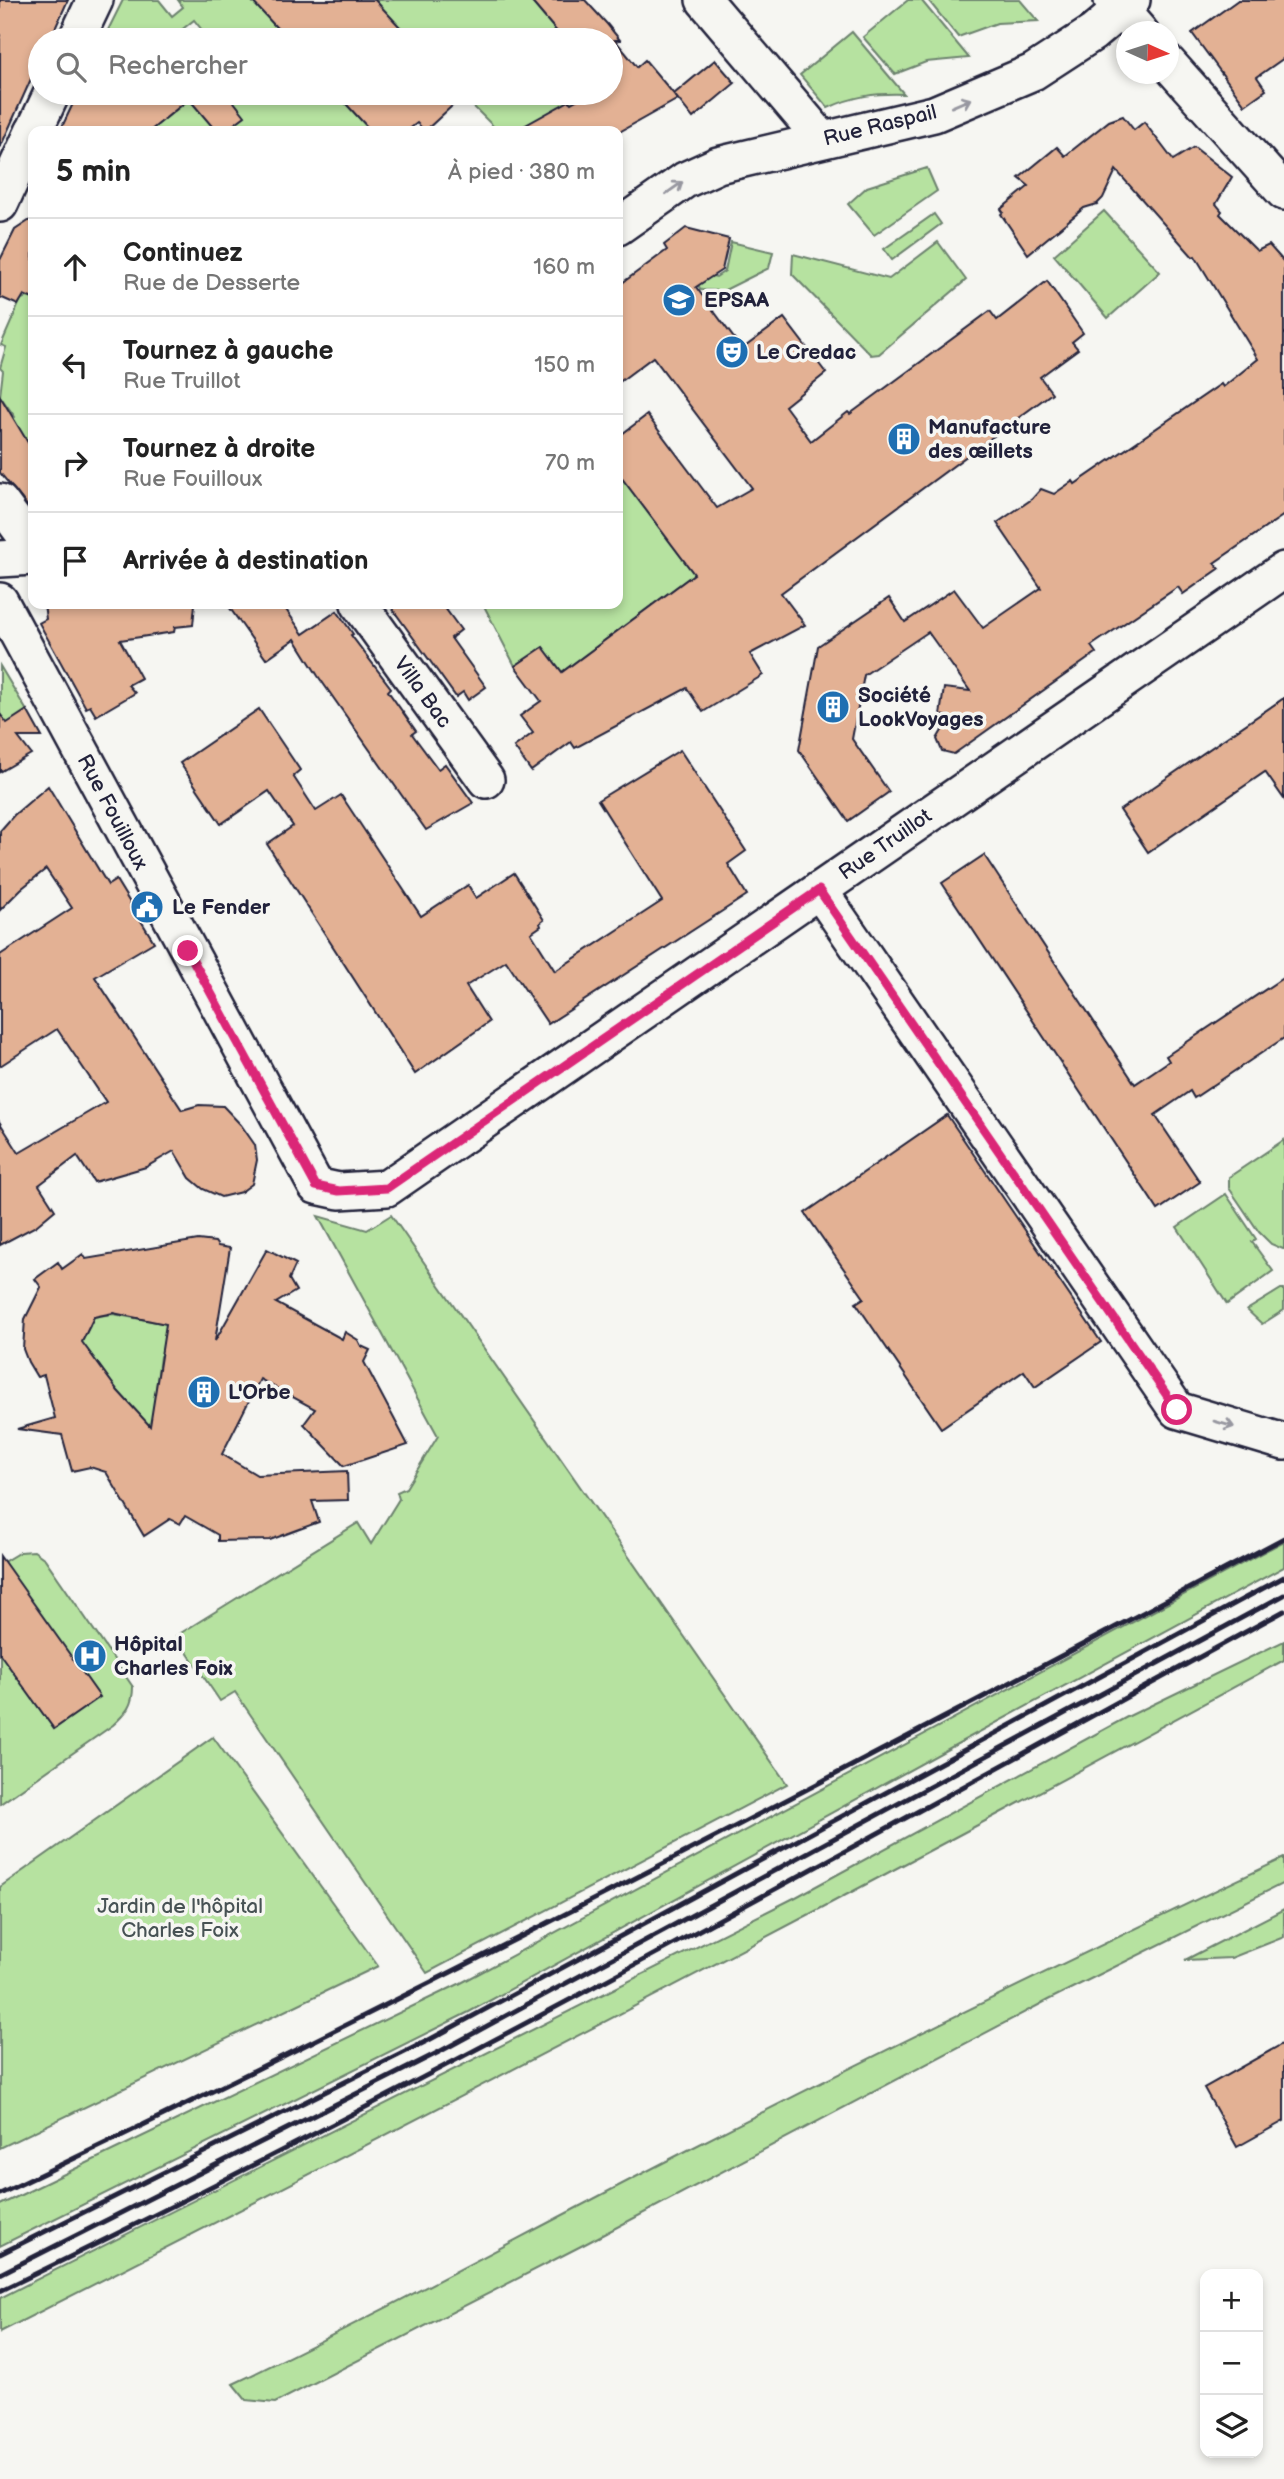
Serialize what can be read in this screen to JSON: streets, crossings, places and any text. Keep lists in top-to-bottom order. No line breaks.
{"streets":{"street":["Rue Raspail","Villa Bac","Rue Fouilloux","Rue Truillot"]},"crossings":[["Rue Fouilloux","Rue Truillot"]],"one_way":["Rue Raspail"],"parks":["Jardin de l'hôpital Charles Foix"],"places":{"school or university":["EPSAA"],"theatre":["Le Credac"],"building":["Manufacture des œillets","Société LookVoyages","L'Orbe"],"public building":["Le Fender"],"hospital":["Hôpital Charles Foix"]},"north":"right","page":{"search":"Rechercher","heading":["5 min","À pied · 380 m"],"list":[["Continuez","Rue de Desserte","160 m"],["Tournez à gauche","Rue Truillot","150 m"],["Tournez à droite","Rue Fouilloux","70 m"],"Arrivée à destination"],"map_buttons":["+","−"]}}
